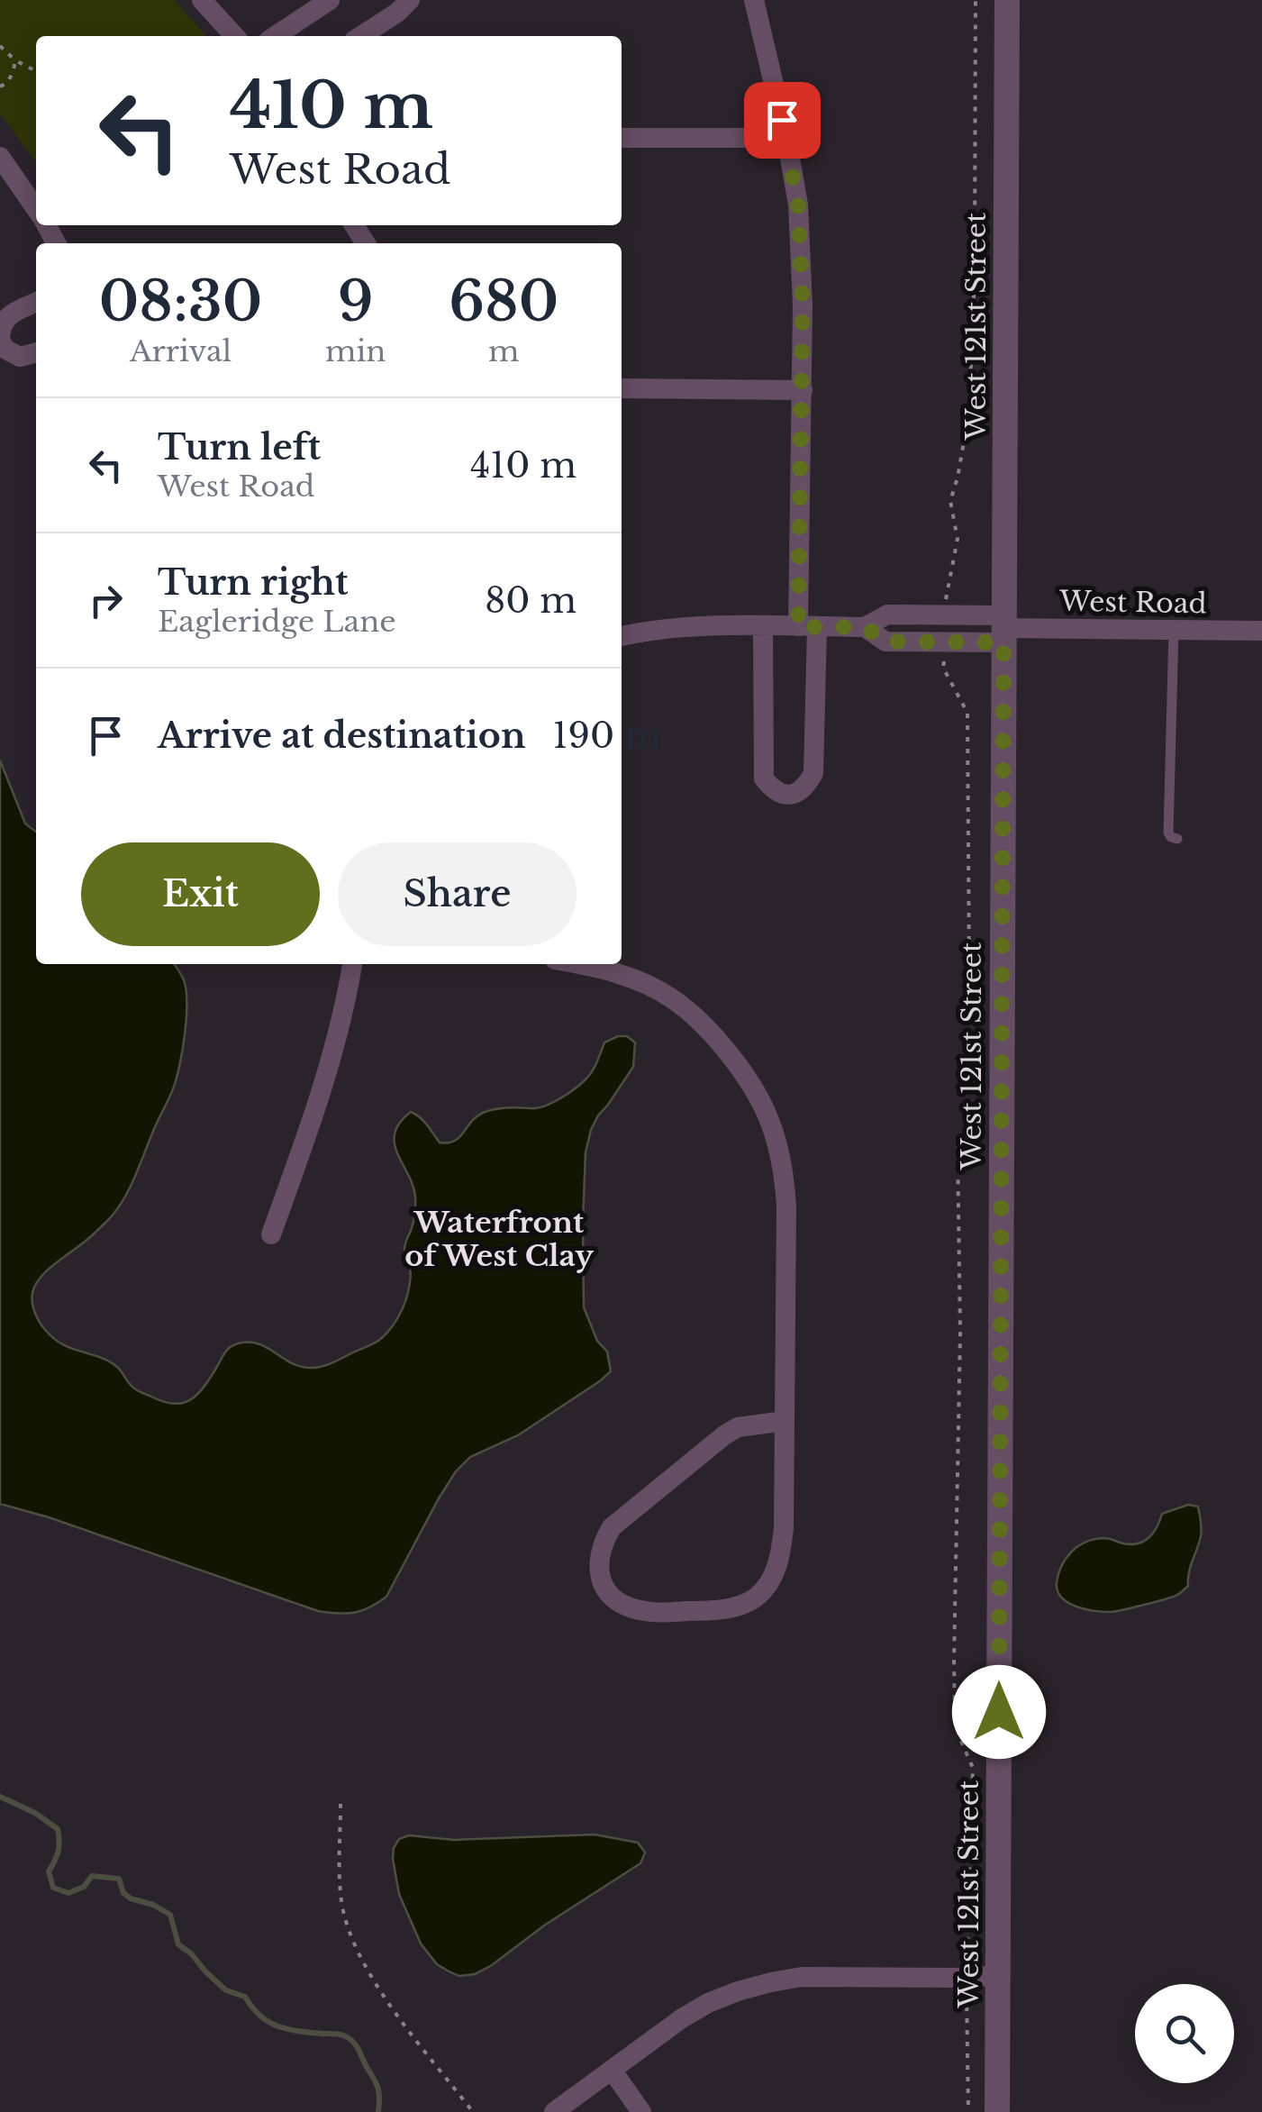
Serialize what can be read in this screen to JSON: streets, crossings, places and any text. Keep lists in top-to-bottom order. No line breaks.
{"streets":{"street":["West 121st Street","West Road"]},"crossings":[["West 121st Street","West Road"]],"districts":["Waterfront of West Clay"],"page":{"turn":["410 m","West Road"],"eta":["08:30","Arrival","9","min","680","m"],"list":[{"name":"Turn left","note":"West Road","value":"410 m"},{"name":"Turn right","note":"Eagleridge Lane","value":"80 m"},{"name":"Arrive at destination","value":"190 m"}],"buttons":["Exit","Share"]}}
